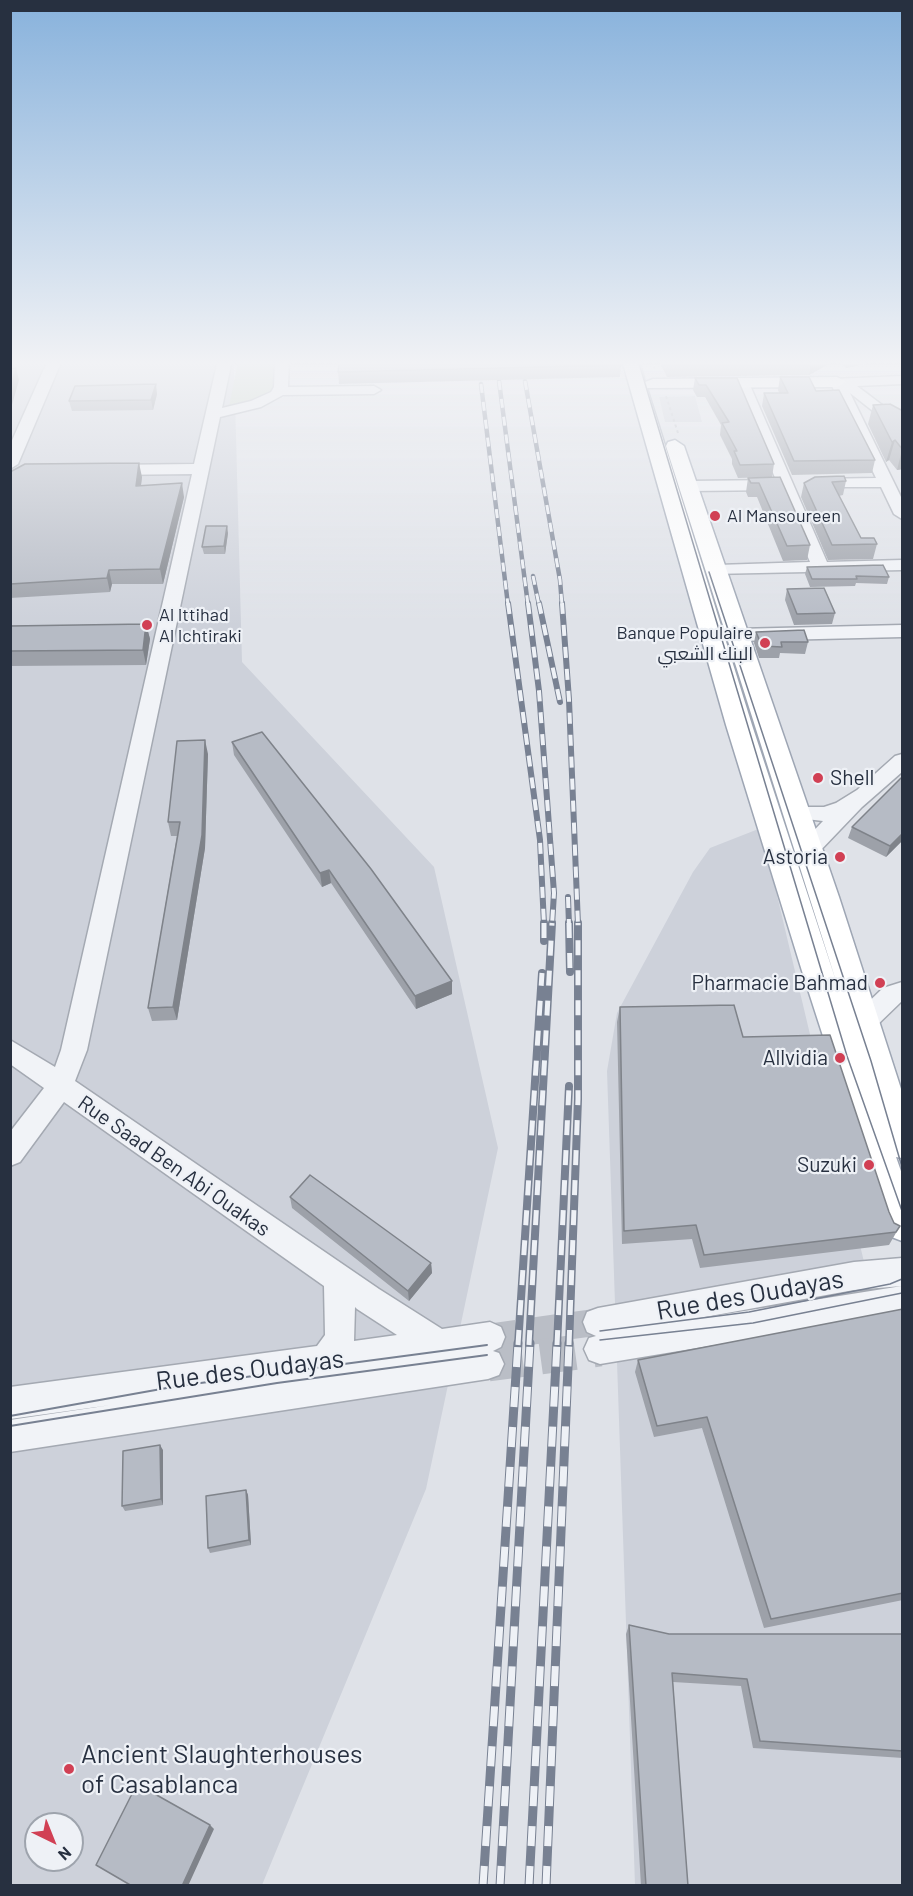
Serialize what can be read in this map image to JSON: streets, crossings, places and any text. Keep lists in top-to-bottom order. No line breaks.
{"streets":{"street":["Rue Saad Ben Abi Ouakas","Rue des Oudayas"]},"crossings":[["Rue Saad Ben Abi Ouakas","Rue des Oudayas"]],"places":["Al Mansoureen","Al Ittihad Al Ichtiraki","Banque Populaire البنك الشعبي","Shell","Astoria","Pharmacie Bahmad","Allvidia","Suzuki","Ancient Slaughterhouses of Casablanca"],"north":"bottom right"}
